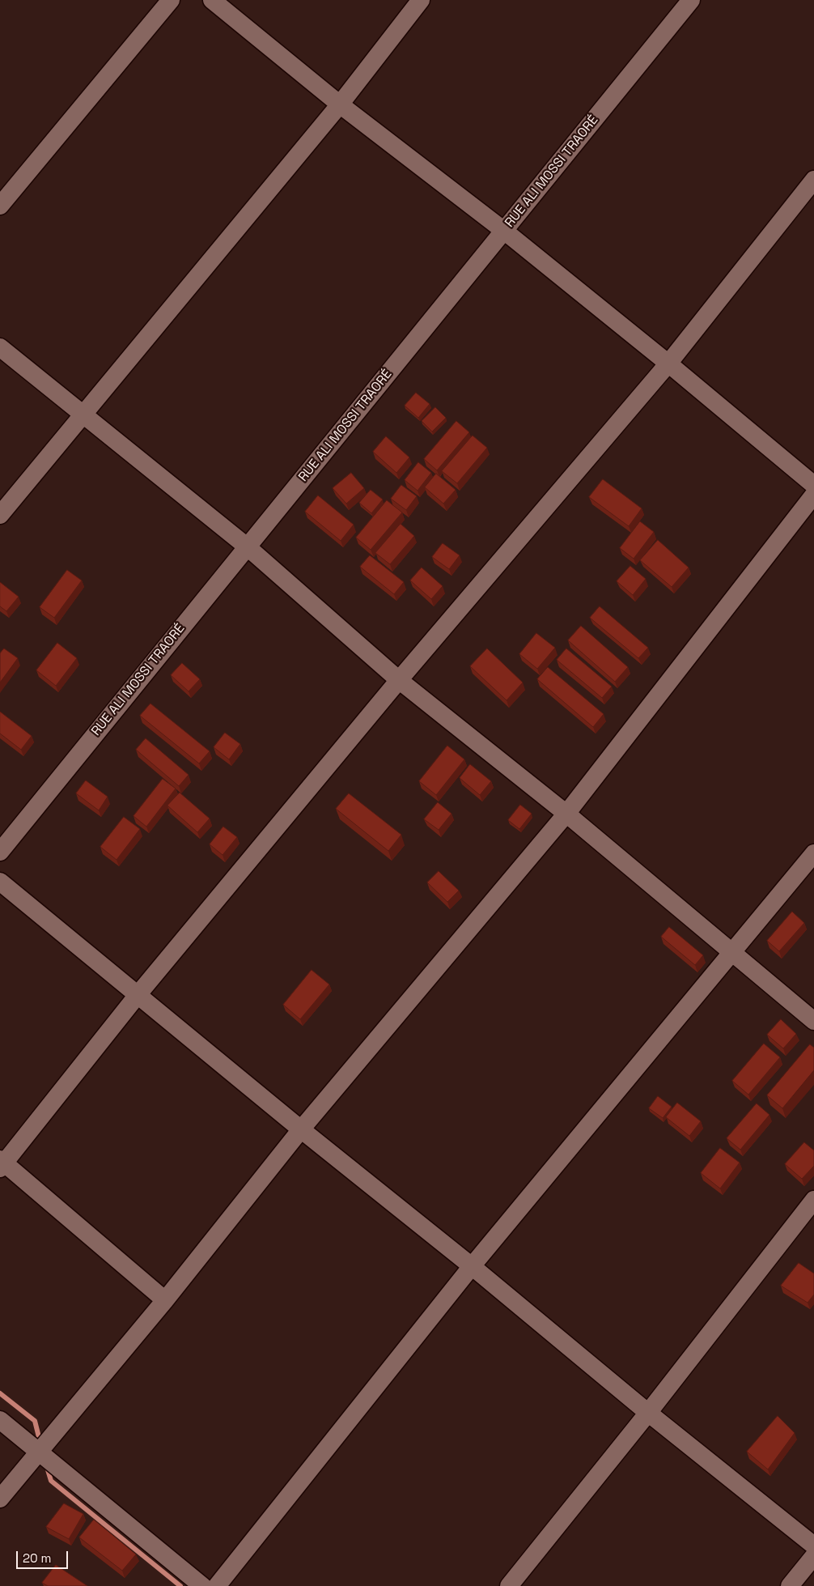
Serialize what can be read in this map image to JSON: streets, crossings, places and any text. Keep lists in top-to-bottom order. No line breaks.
{"streets":{"street":["RUE ALI MOSSI TRAORÉ"]},"scale_bar":"20 m"}
